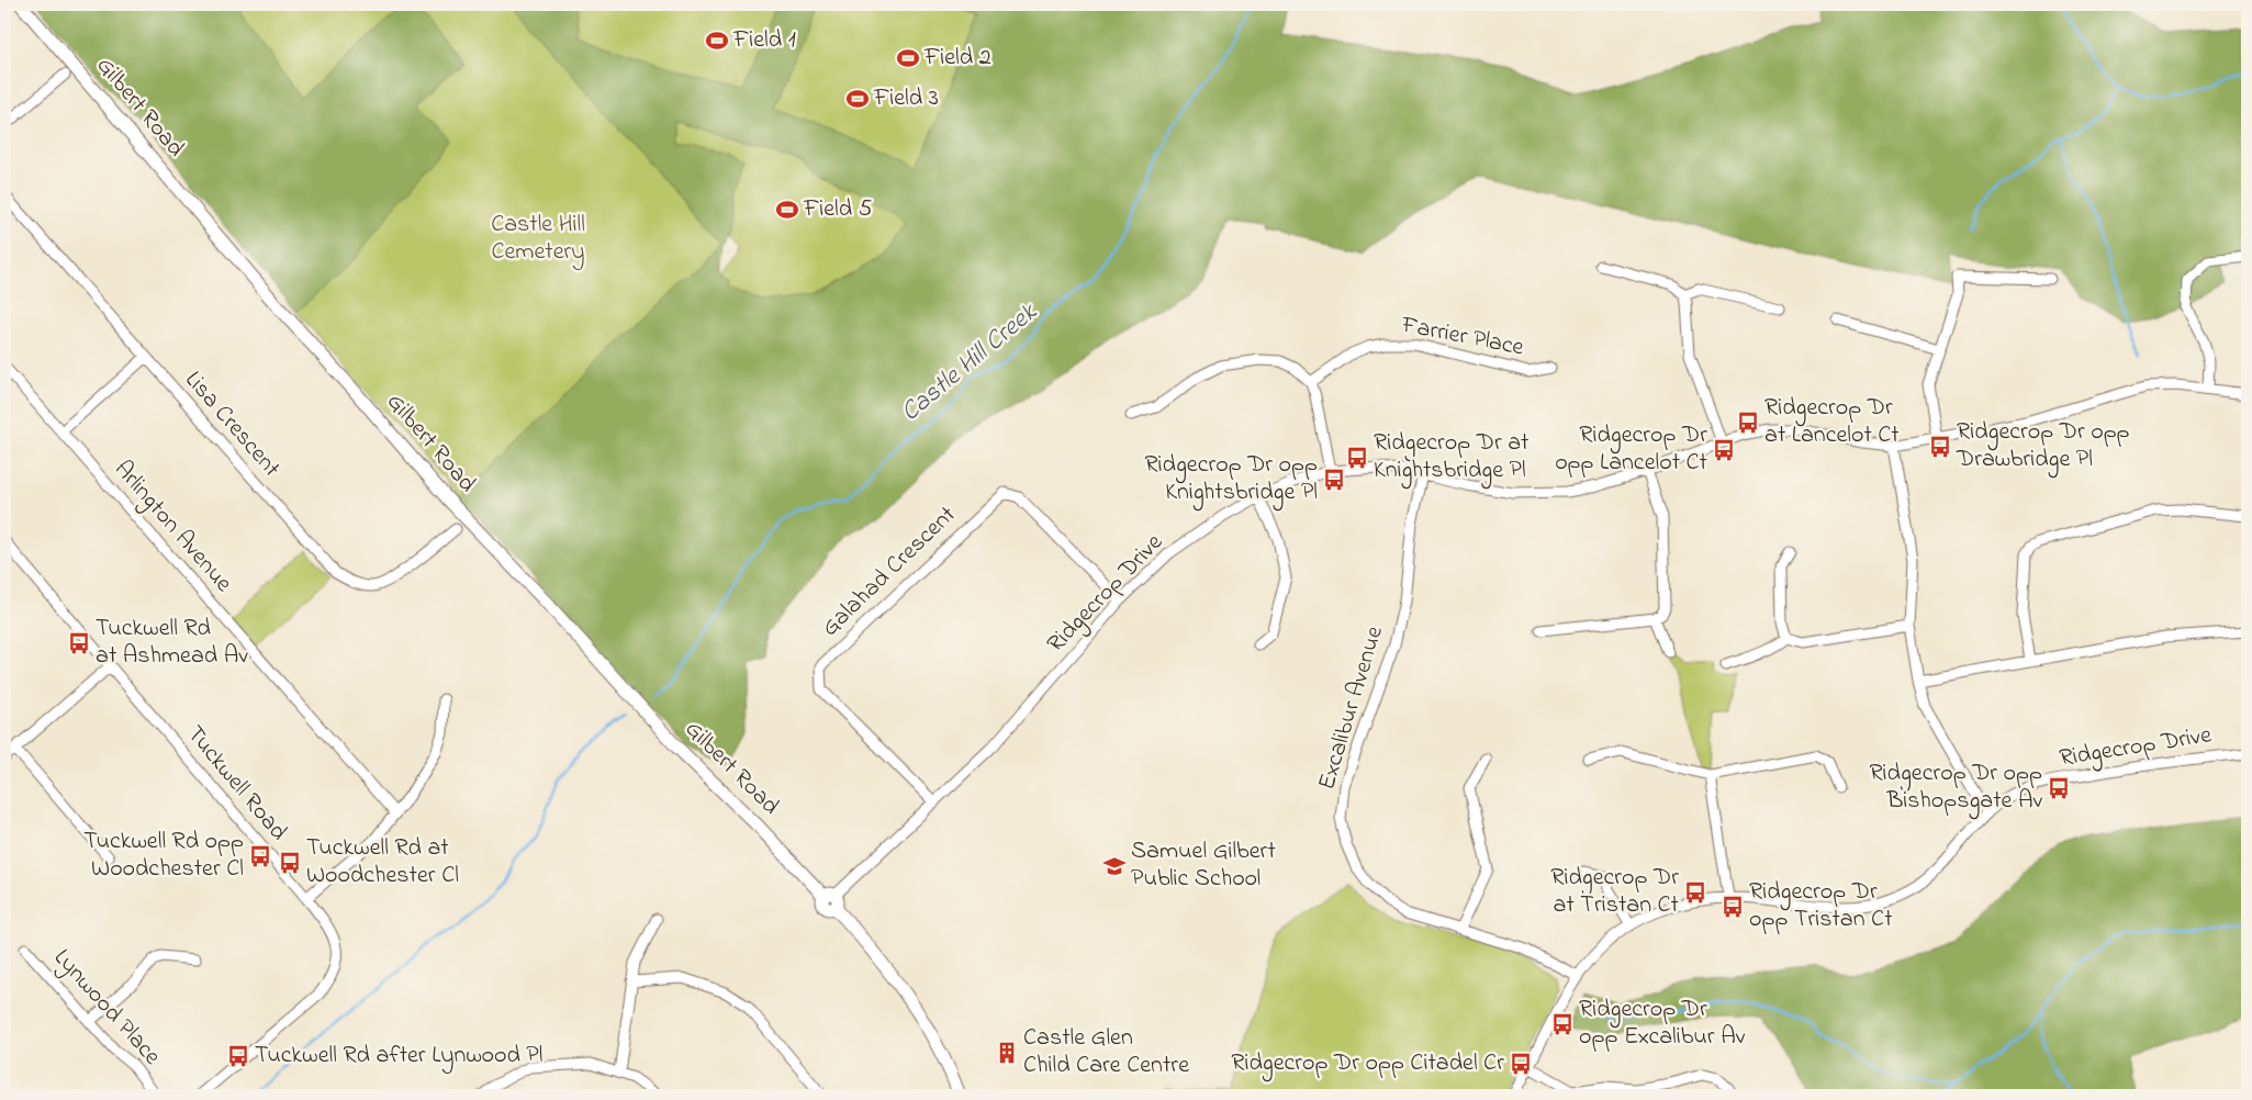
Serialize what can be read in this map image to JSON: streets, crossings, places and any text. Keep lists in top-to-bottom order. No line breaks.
{"streets":{"main road":["Gilbert Road"],"street":["Farrier Place","Lisa Crescent","Arlington Avenue","Galahad Crescent","Ridgecrop Drive","Excalibur Avenue","Tuckwell Road","Lynwood Place"]},"crossings":[["Gilbert Road","Ridgecrop Drive"],["Galahad Crescent","Ridgecrop Drive"],["Ridgecrop Drive","Excalibur Avenue"]],"water":["Castle Hill Creek"],"parks":["Castle Hill Cemetery"],"places":{"sports":["Field 1","Field 2","Field 3","Field 5"],"bus stop":["Ridgecrop Dr at Lancelot Ct","Ridgecrop Dr opp Drawbridge Pl","Ridgecrop Dr opp Lancelot Ct","Ridgecrop Dr at Knightsbridge Pl","Ridgecrop Dr opp Knightsbridge Pl","Tuckwell Rd at Ashmead Av","Ridgecrop Dr opp Bishopsgate Av","Tuckwell Rd opp Woodchester Cl","Tuckwell Rd at Woodchester Cl","Ridgecrop Dr at Tristan Ct","Ridgecrop Dr opp Tristan Ct","Ridgecrop Dr opp Excalibur Av","Tuckwell Rd after Lynwood Pl","Ridgecrop Dr opp Citadel Cr"],"school or university":["Samuel Gilbert Public School"],"building":["Castle Glen Child Care Centre"]}}
